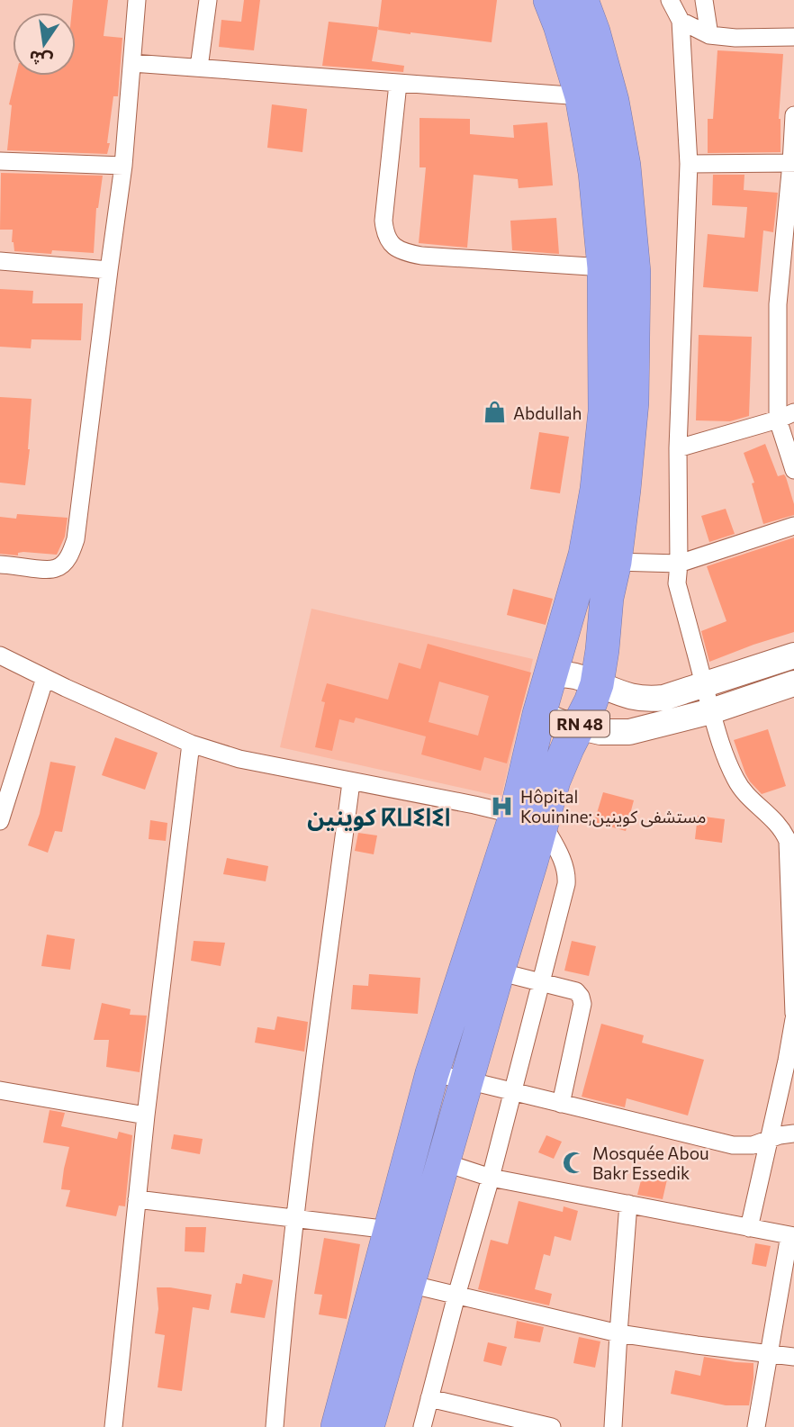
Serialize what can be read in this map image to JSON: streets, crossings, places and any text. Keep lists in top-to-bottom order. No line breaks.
{"streets":{"highway":["RN 48"]},"districts":["كوينين ⴽⵡⵉⵏⵉⵏ"],"places":{"shop":["Abdullah"],"hospital":["Hôpital Kouinine;مستشفى كوينين"],"mosque":["Mosquée Abou Bakr Essedik"]},"north":"bottom"}
